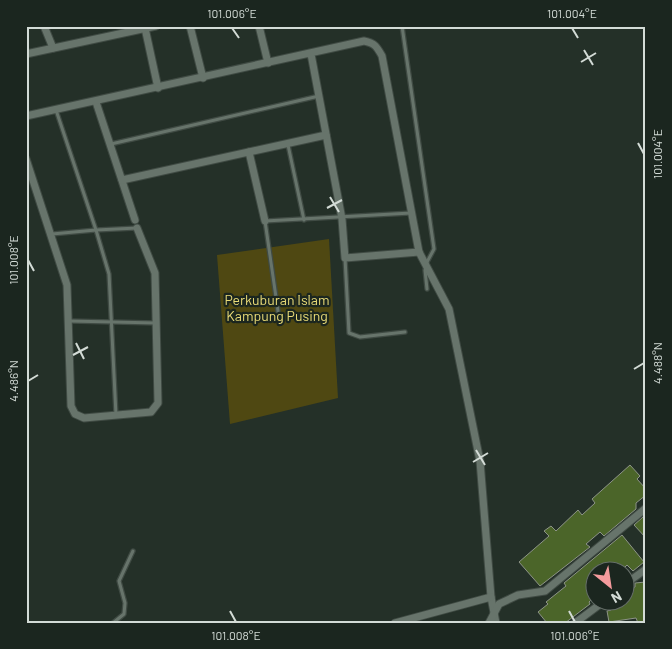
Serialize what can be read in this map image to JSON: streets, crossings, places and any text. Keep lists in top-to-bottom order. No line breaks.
{"parks":["Perkuburan Islam Kampung Pusing"],"north":"bottom right","coordinates":["101.006°E","101.004°E","101.008°E","4.488°N","4.486°N"]}
